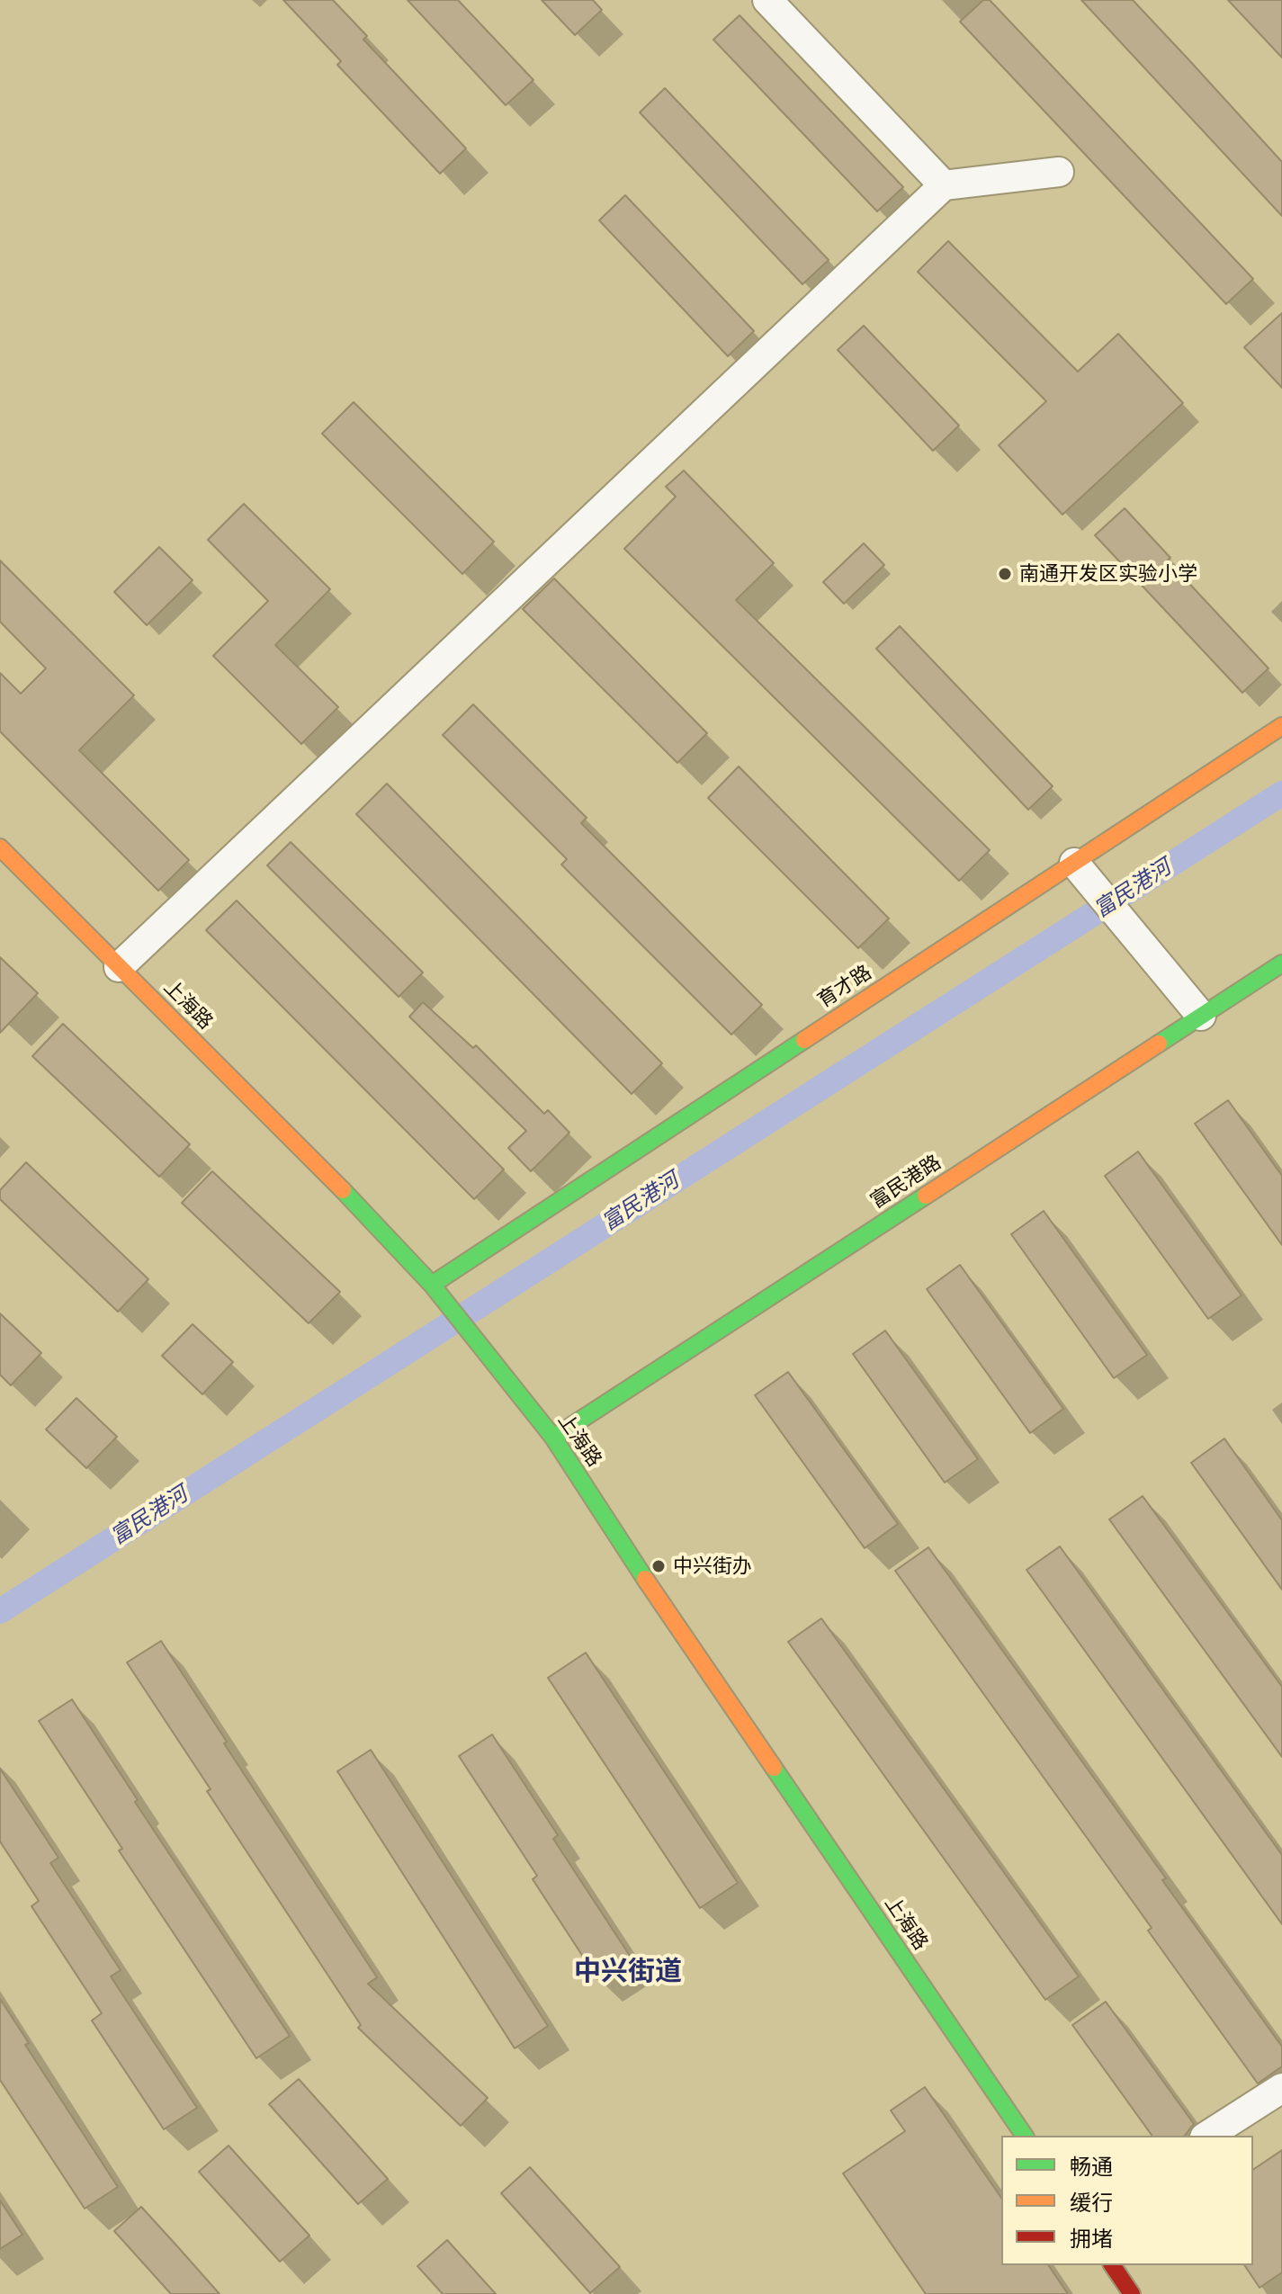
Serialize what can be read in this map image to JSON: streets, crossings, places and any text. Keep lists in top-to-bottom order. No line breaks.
{"streets":{"street":["育才路","上海路","富民港路"]},"crossings":[["育才路","上海路"],["上海路","富民港路"]],"districts":["中兴街道"],"water":["富民港河"],"places":["南通开发区实验小学","中兴街办"],"legend":["畅通","缓行","拥堵"]}
